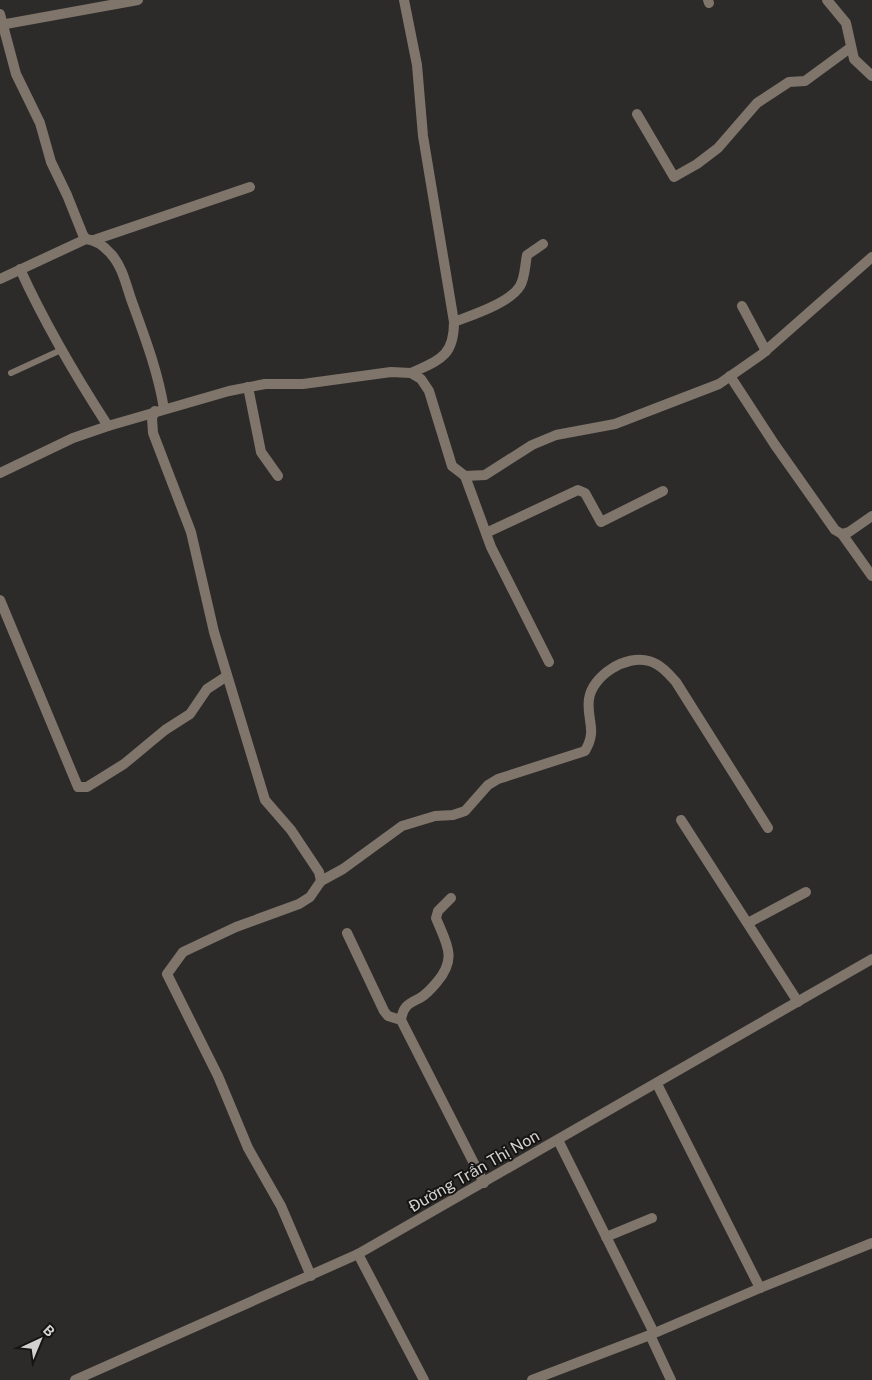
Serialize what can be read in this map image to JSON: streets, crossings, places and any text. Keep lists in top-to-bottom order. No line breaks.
{"streets":{"street":["Đường Trần Thị Non"]},"north":"top right"}
